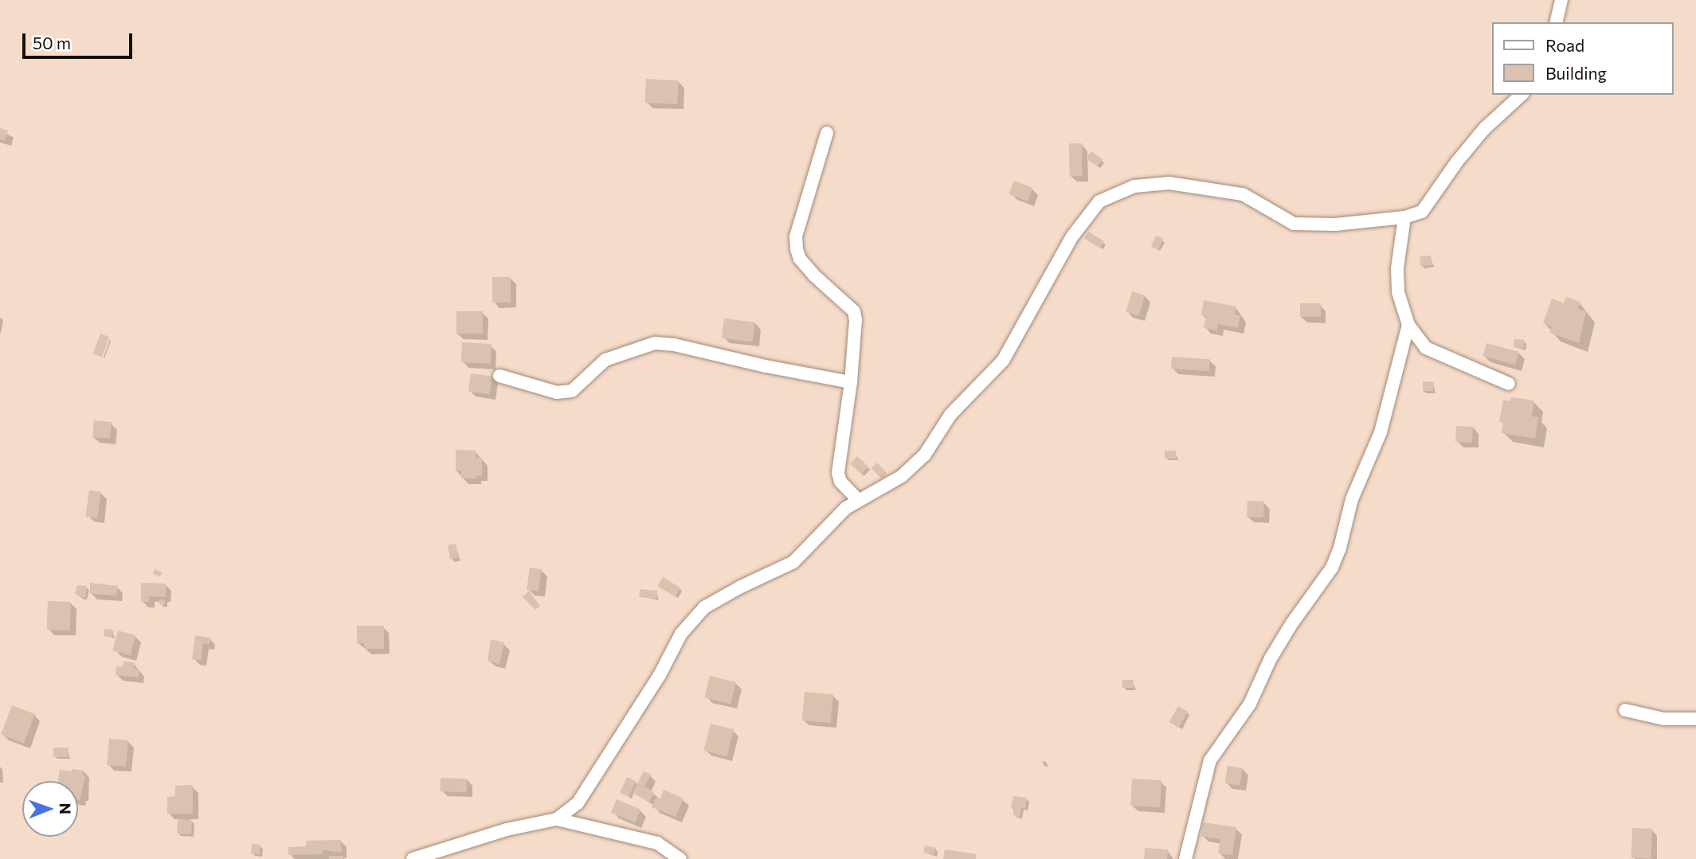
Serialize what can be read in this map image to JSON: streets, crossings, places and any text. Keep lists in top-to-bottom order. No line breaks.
{"legend":["Road","Building"],"scale_bar":"50 m","north":"right"}
